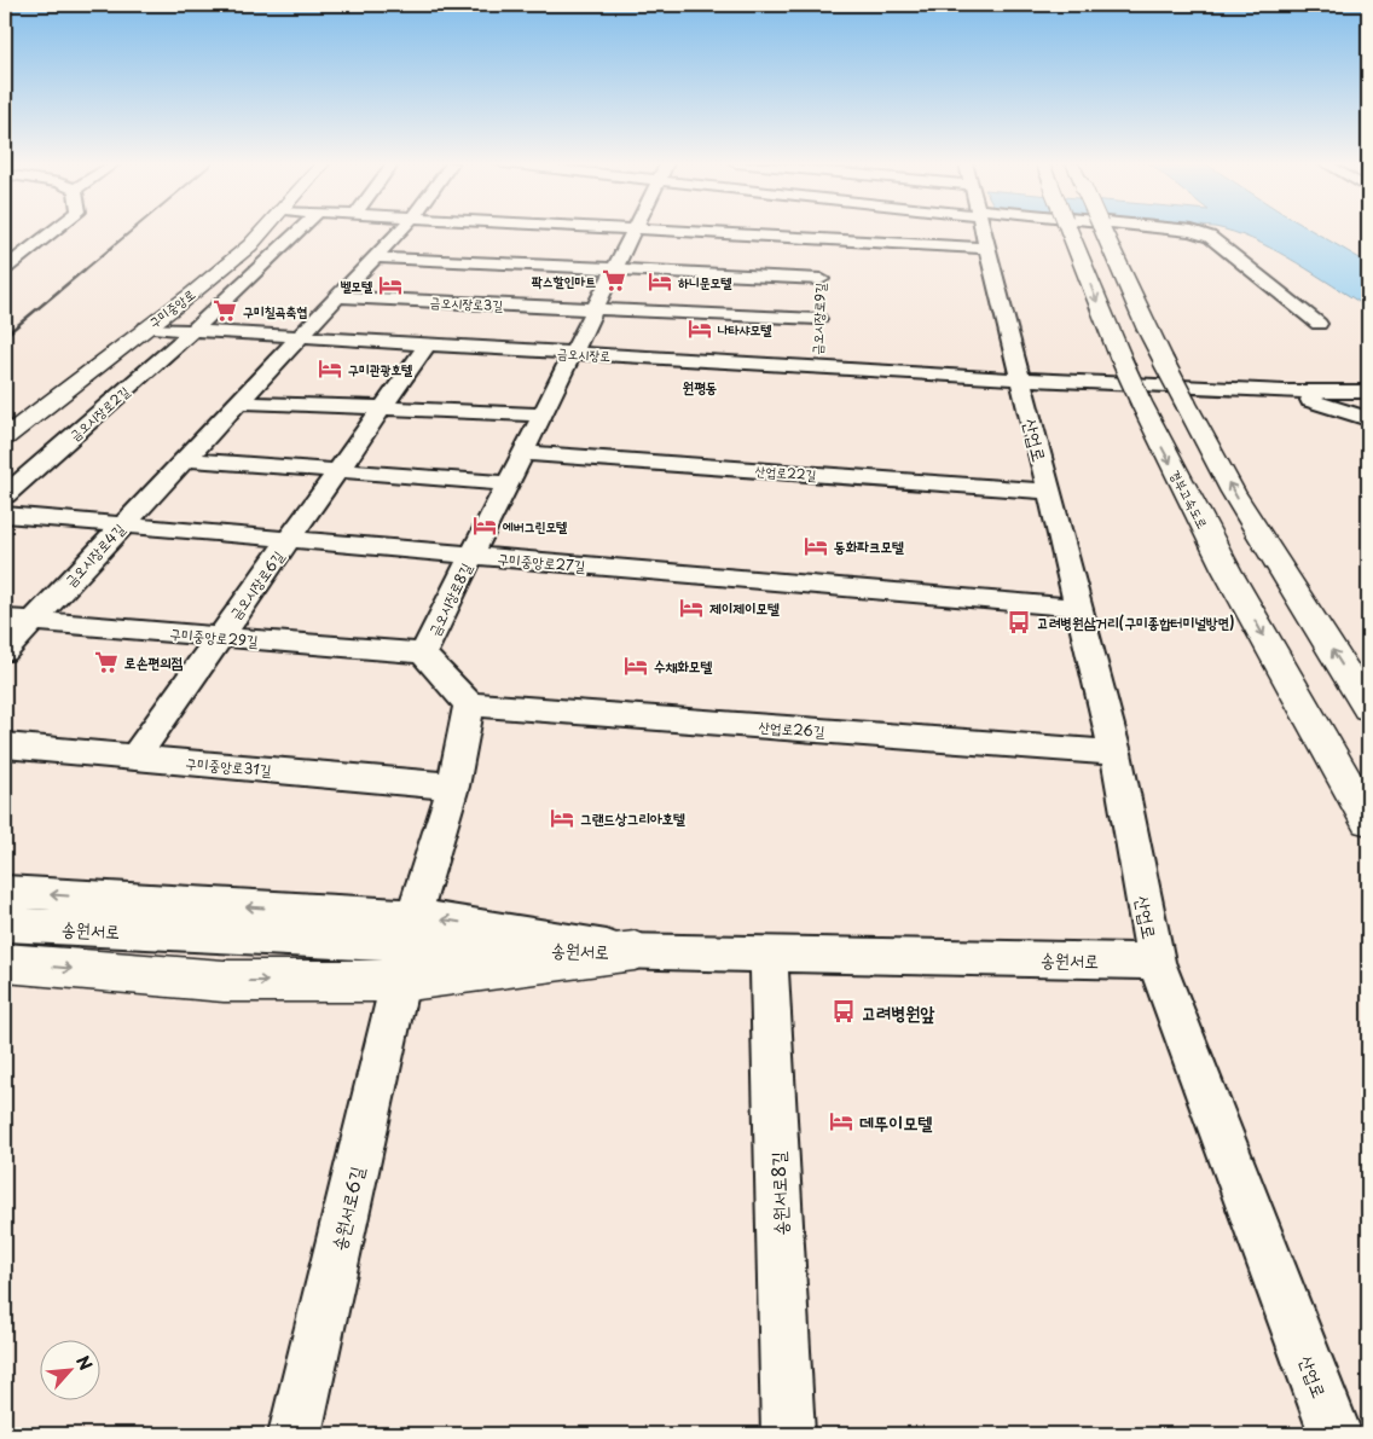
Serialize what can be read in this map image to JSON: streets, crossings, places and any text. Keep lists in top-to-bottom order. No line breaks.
{"streets":{"main road":["구미중앙로","경부고속도로"],"street":["금오시장로3길","금오시장로9길","금오시장로","금오시장로2길","산업로","산업로22길","금오시장로4길","구미중앙로27길","금오시장로6길","금오시장로8길","구미중앙로29길","산업로26길","구미중앙로31길","송원서로","송원서로8길","송원서로6길"]},"crossings":[["금오시장로3길","금오시장로9길"],["금오시장로3길","금오시장로8길"],["구미중앙로","금오시장로"],["금오시장로9길","금오시장로"],["금오시장로","금오시장로2길"],["금오시장로","산업로"],["금오시장로","금오시장로4길"],["금오시장로","금오시장로6길"],["금오시장로","금오시장로8길"],["산업로","산업로22길"],["산업로","구미중앙로27길"],["산업로","산업로26길"],["산업로","송원서로"],["산업로22길","금오시장로8길"],["금오시장로4길","구미중앙로27길"],["금오시장로4길","구미중앙로29길"],["구미중앙로27길","금오시장로6길"],["구미중앙로27길","금오시장로8길"],["금오시장로6길","구미중앙로29길"],["금오시장로6길","구미중앙로31길"],["금오시장로8길","구미중앙로29길"],["금오시장로8길","산업로26길"],["송원서로","송원서로8길"],["송원서로","송원서로6길"]],"districts":["원평동"],"places":{"supermarket":["팍스할인마트","구미칠곡축협","로손편의점"],"hotel":["하니문모텔","벨모텔","나타샤모텔","구미관광호텔","에버그린모텔","동화파크모텔","제이제이모텔","수채화모텔","그랜드상그리아호텔","데뚜이모텔"],"bus stop":["고려병원삼거리(구미종합터미널방면)","고려병원앞"]},"north":"top right"}
